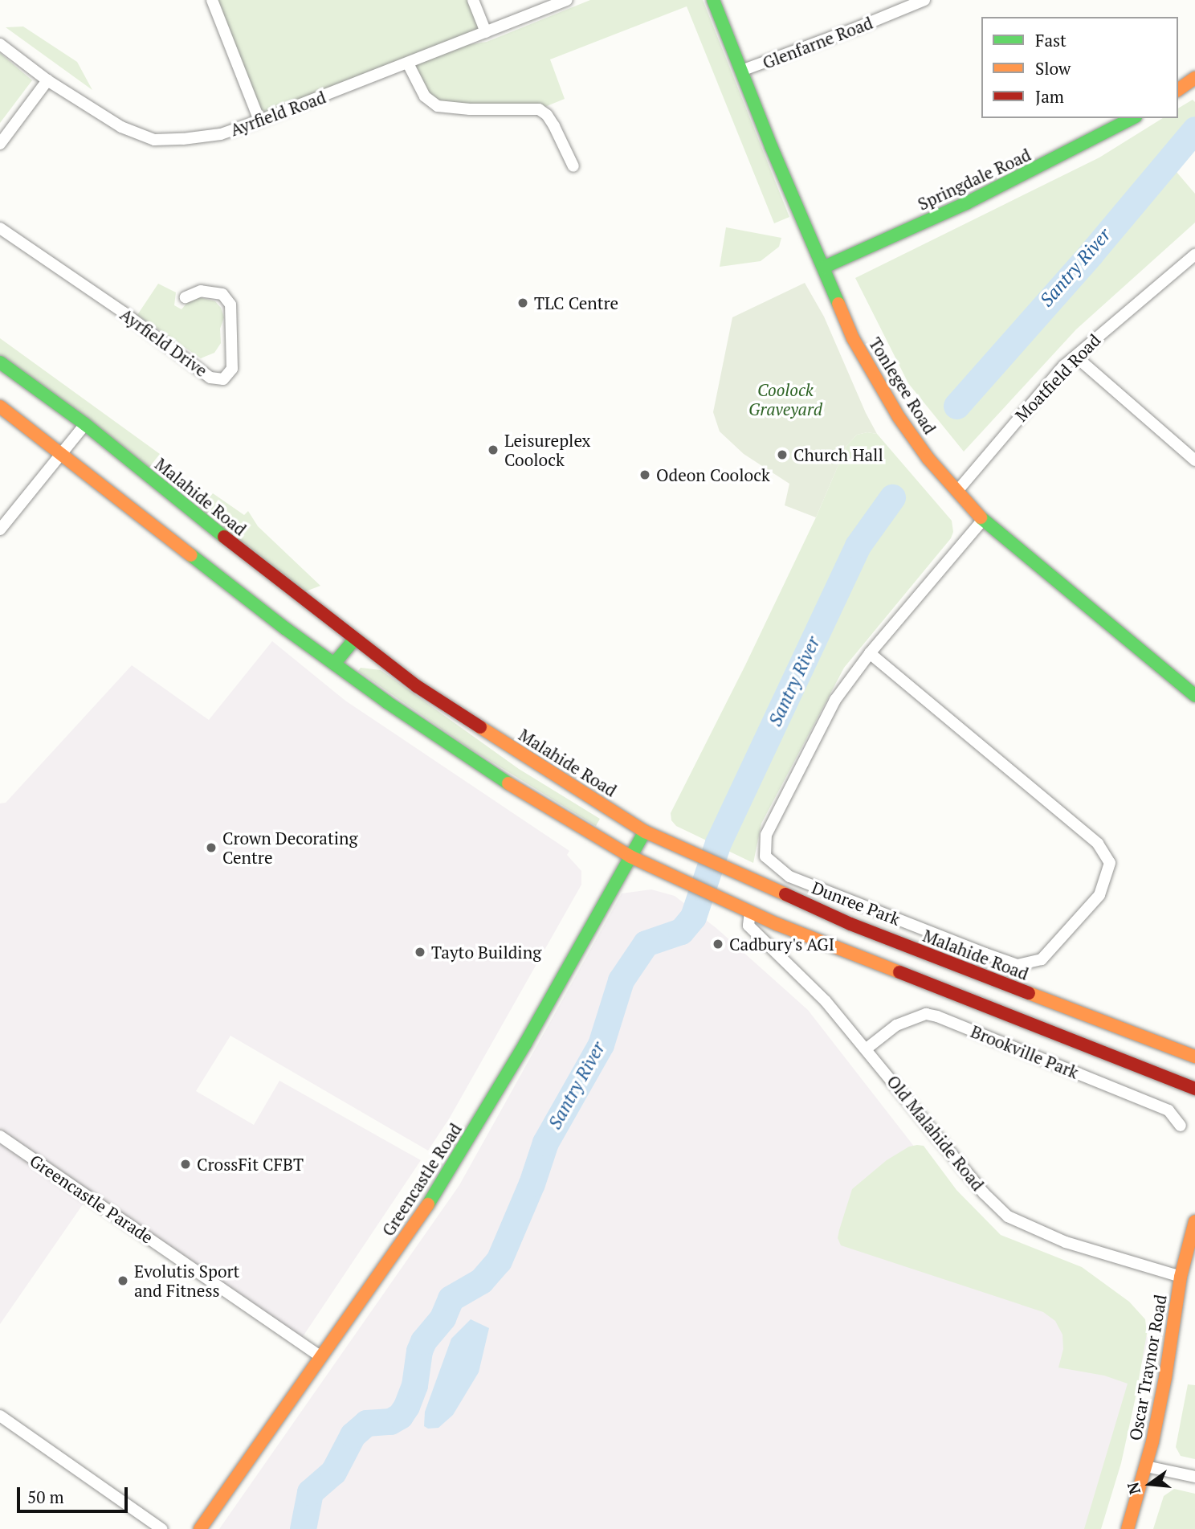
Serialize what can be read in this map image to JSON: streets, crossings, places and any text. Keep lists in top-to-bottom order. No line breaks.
{"streets":{"main road":["Springdale Road","Tonlegee Road","Malahide Road","Greencastle Road","Oscar Traynor Road"],"street":["Glenfarne Road","Ayrfield Road","Ayrfield Drive","Moatfield Road","Dunree Park","Brookville Park","Old Malahide Road","Greencastle Parade"]},"crossings":[["Glenfarne Road","Tonlegee Road"],["Springdale Road","Tonlegee Road"],["Moatfield Road","Tonlegee Road"],["Tonlegee Road","Dunree Park"],["Malahide Road","Greencastle Road"],["Brookville Park","Old Malahide Road"],["Old Malahide Road","Oscar Traynor Road"],["Greencastle Road","Greencastle Parade"]],"water":["Santry River"],"parks":["Coolock Graveyard"],"places":["TLC Centre","Leisureplex Coolock","Church Hall","Odeon Coolock","Crown Decorating Centre","Cadbury's AGI","Tayto Building","CrossFit CFBT","Evolutis Sport and Fitness"],"legend":["Fast","Slow","Jam"],"scale_bar":"50 m","north":"left"}
